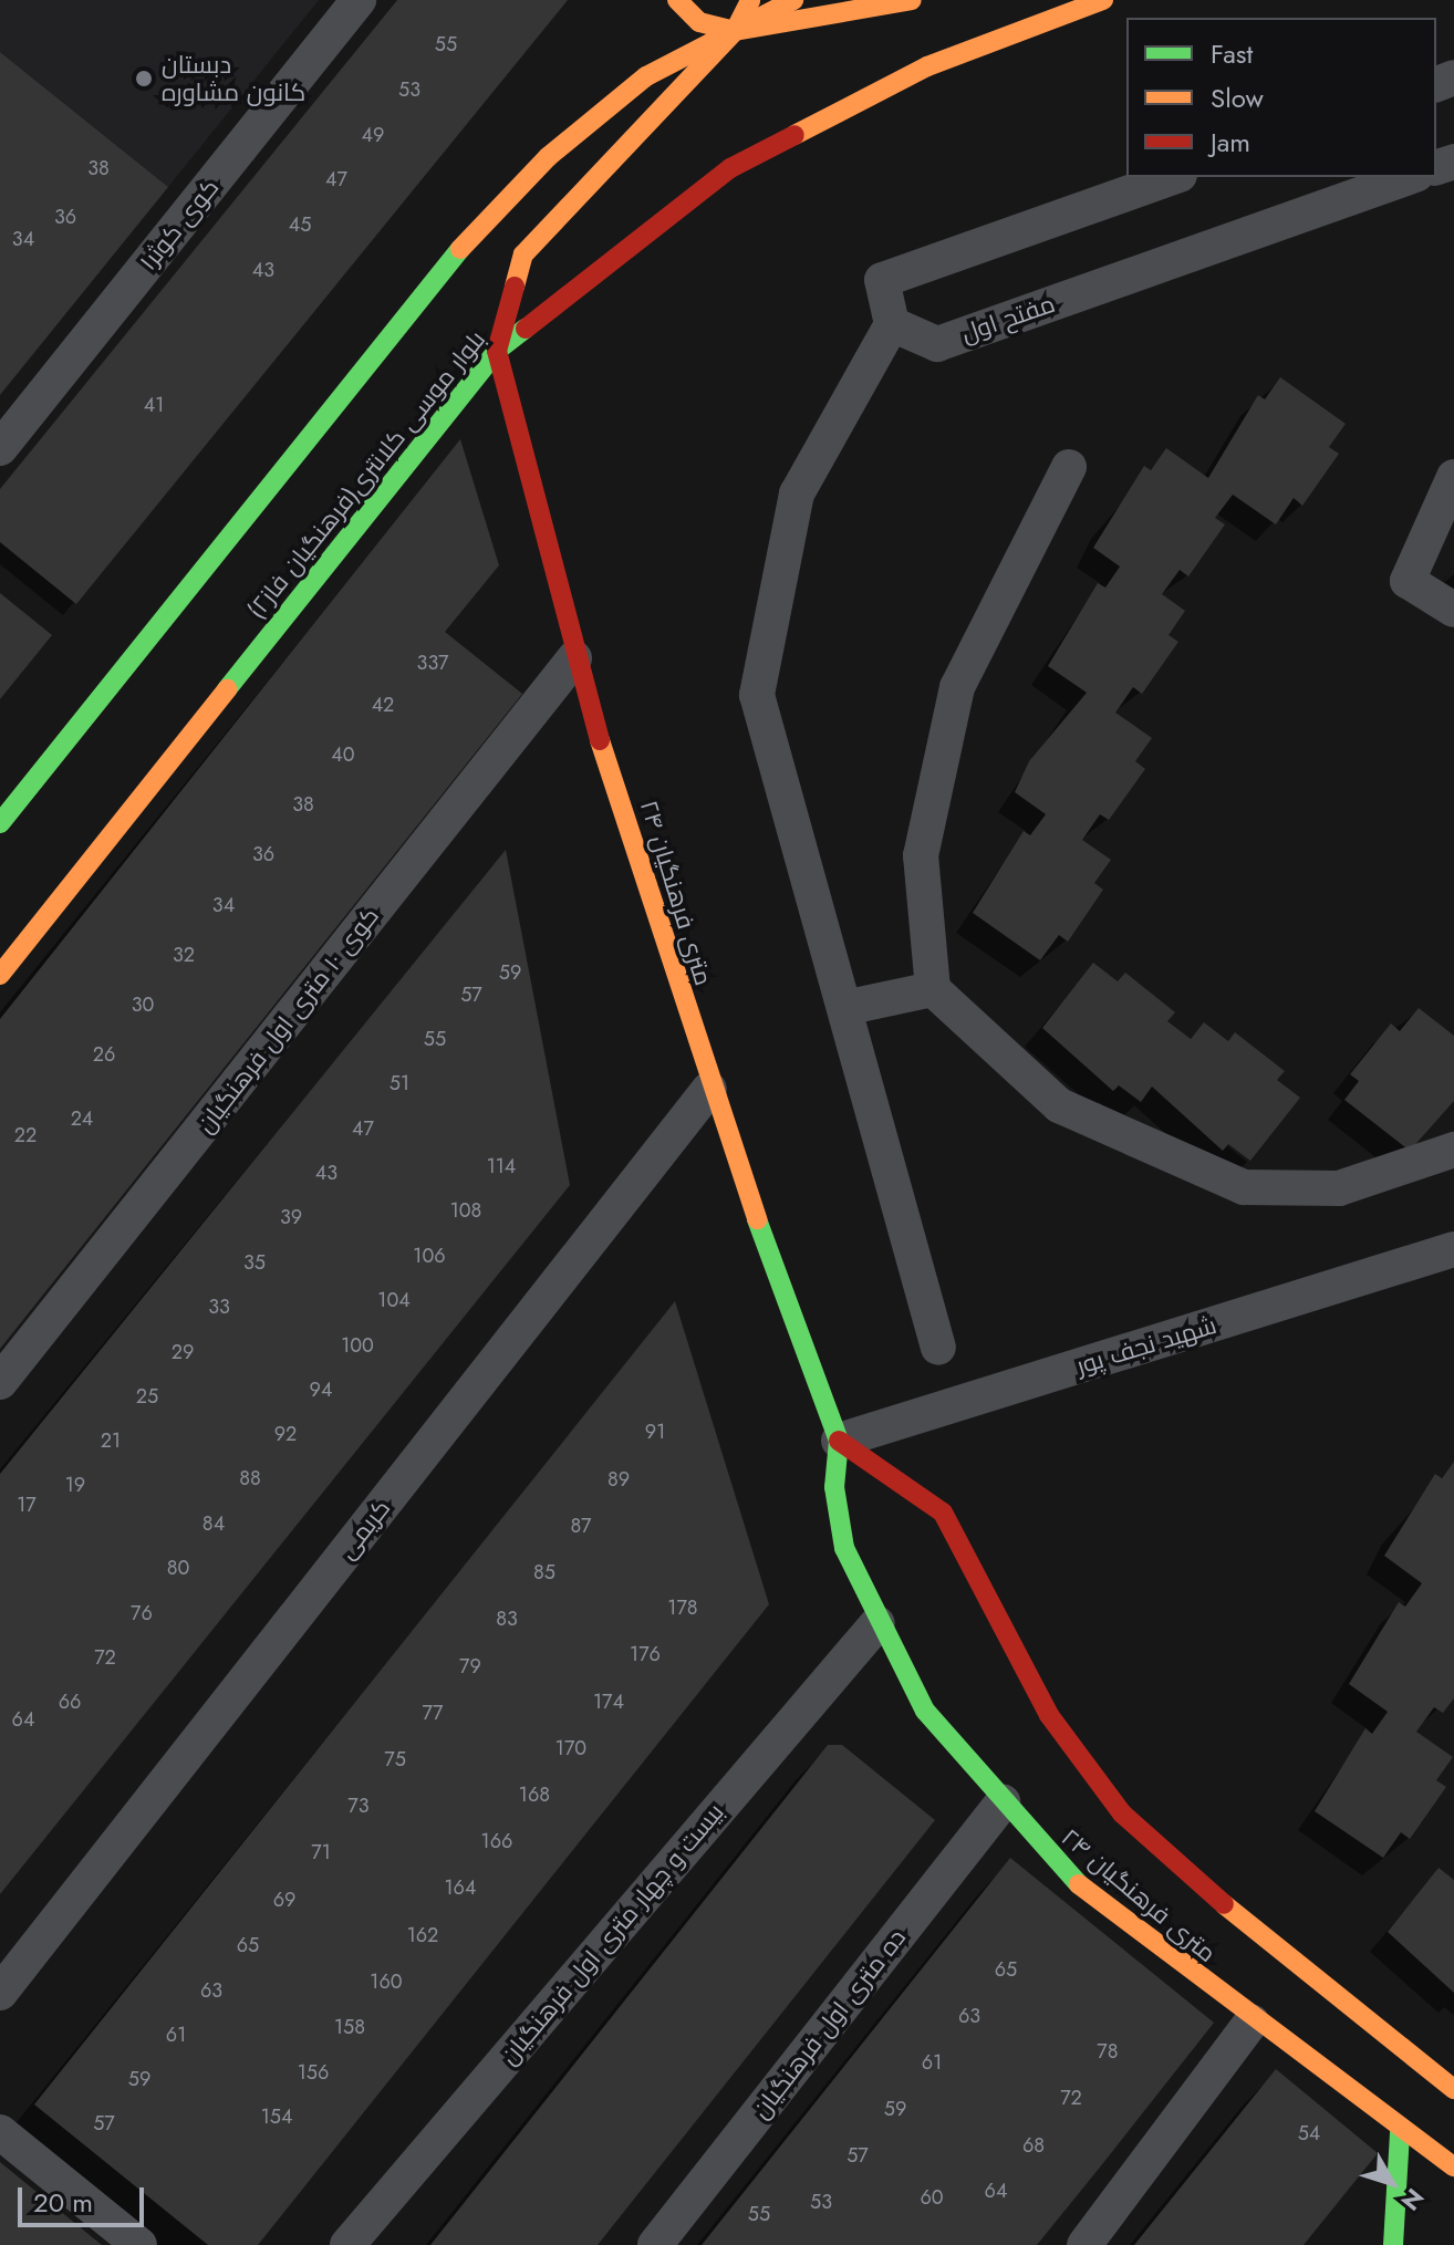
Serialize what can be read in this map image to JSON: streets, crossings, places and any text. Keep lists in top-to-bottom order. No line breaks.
{"streets":{"main road":["بلوار موسی کلانتری(فرهنگیان فاز۲)","۲۴ متری فرهنگیان"],"street":["کوی کوثر۱","مفتح اول","کوی ۱۰ متری اول فرهنگیان","شهید نجف پور","کریمی","بیست و چهار متری اول فرهنگیان","ده متری اول فرهنگیان"]},"crossings":[["بلوار موسی کلانتری(فرهنگیان فاز۲)","۲۴ متری فرهنگیان"],["۲۴ متری فرهنگیان","کوی ۱۰ متری اول فرهنگیان"],["۲۴ متری فرهنگیان","شهید نجف پور"],["۲۴ متری فرهنگیان","کریمی"],["۲۴ متری فرهنگیان","بیست و چهار متری اول فرهنگیان"],["۲۴ متری فرهنگیان","ده متری اول فرهنگیان"]],"places":["دبستان کانون مشاوره"],"house_numbers":["55","53","49","38","47","36","45","34","43","41","337","42","40","38","36","34","32","59","57","30","55","26","51","24","47","22","114","43","108","39","106","35","104","33","100","29","94","25","91","92","21","88","89","19","17","84","87","80","85","178","76","83","176","72","79","66","174","77","64","170","75","168","73","166","71","164","69","162","65","65","160","63","63","158","61","78","61","156","59","72","59","154","57","54","68","57","64","60","53","55"],"legend":["Fast","Slow","Jam"],"scale_bar":"20 m","north":"bottom right"}
